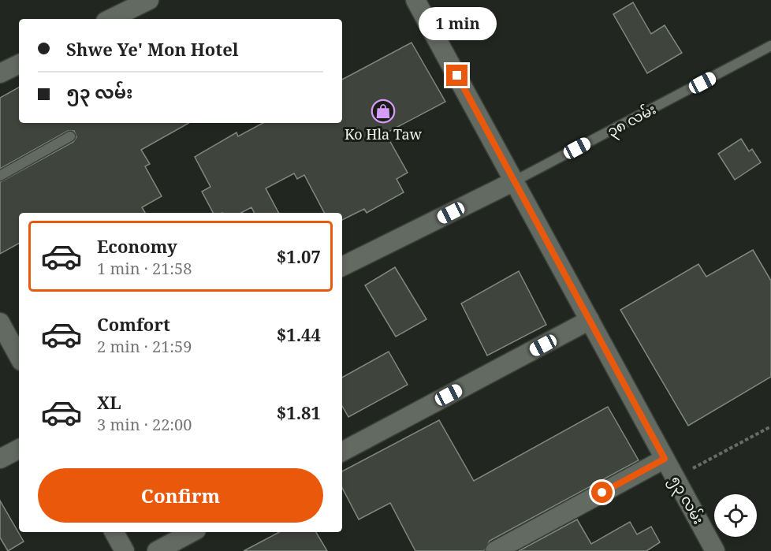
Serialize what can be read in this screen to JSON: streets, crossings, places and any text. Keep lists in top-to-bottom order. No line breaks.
{"streets":{"street":["၃၈ လမ်း","၅၃ လမ်း"]},"crossings":[["၃၈ လမ်း","၅၃ လမ်း"]],"places":{"shop":["Ko Hla Taw"]},"page":{"bubble":"1 min","banner":["Shwe Ye' Mon Hotel","၅၃ လမ်း"],"list":[{"name":"Economy","note":"1 min · 21:58","value":"$1.07"},{"name":"Comfort","note":"2 min · 21:59","value":"$1.44"},{"name":"XL","note":"3 min · 22:00","value":"$1.81"}],"buttons":"Confirm"}}
